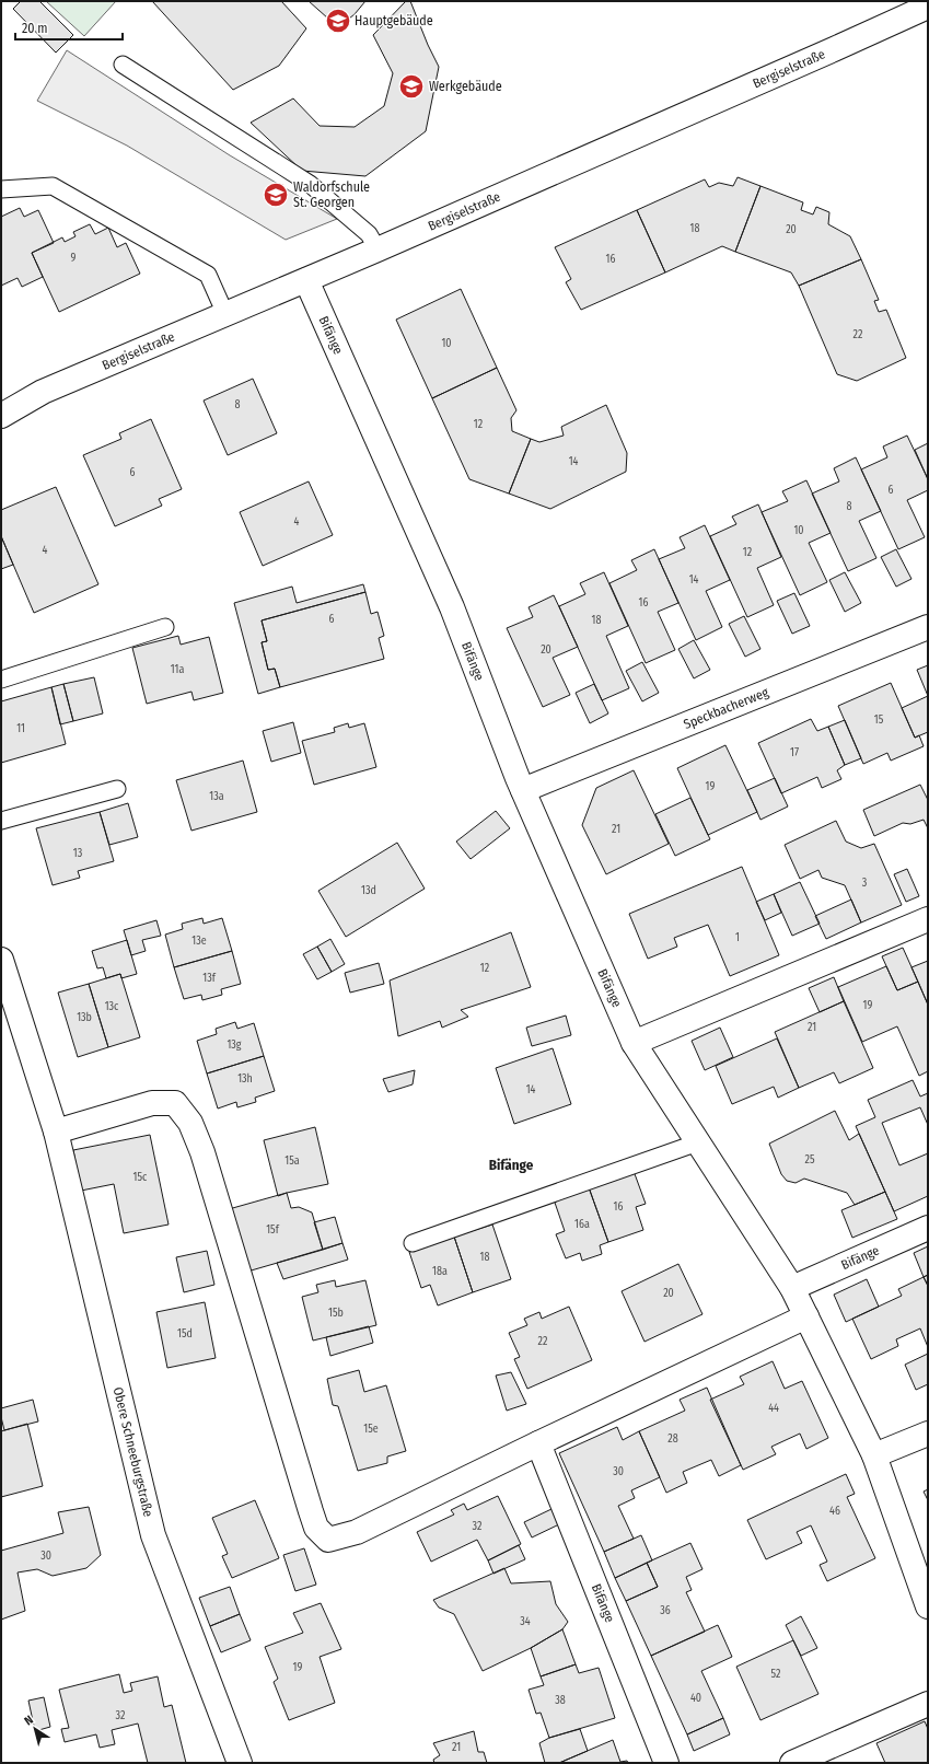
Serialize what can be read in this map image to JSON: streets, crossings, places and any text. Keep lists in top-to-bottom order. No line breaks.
{"streets":{"street":["Bergiselstraße","Bifänge","Speckbacherweg","Obere Schneeburgstraße"]},"crossings":[["Bergiselstraße","Bifänge"],["Bifänge","Speckbacherweg"]],"districts":["Bifänge"],"places":{"school or university":["Hauptgebäude","Werkgebäude","Waldorfschule St. Georgen"]},"house_numbers":["18","20","9","16","22","10","8","12","14","6","6","8","4","10","4","12","14","16","6","18","20","11a","15","11","17","19","13a","21","13","3","13d","1","13e","12","13f","19","13c","13b","21","13g","13h","14","25","15a","15c","16","16a","15f","18","18a","20","15b","15d","22","44","15e","28","30","46","32","30","36","34","19","52","40","38","32","21"],"scale_bar":"20 m","north":"top left"}
